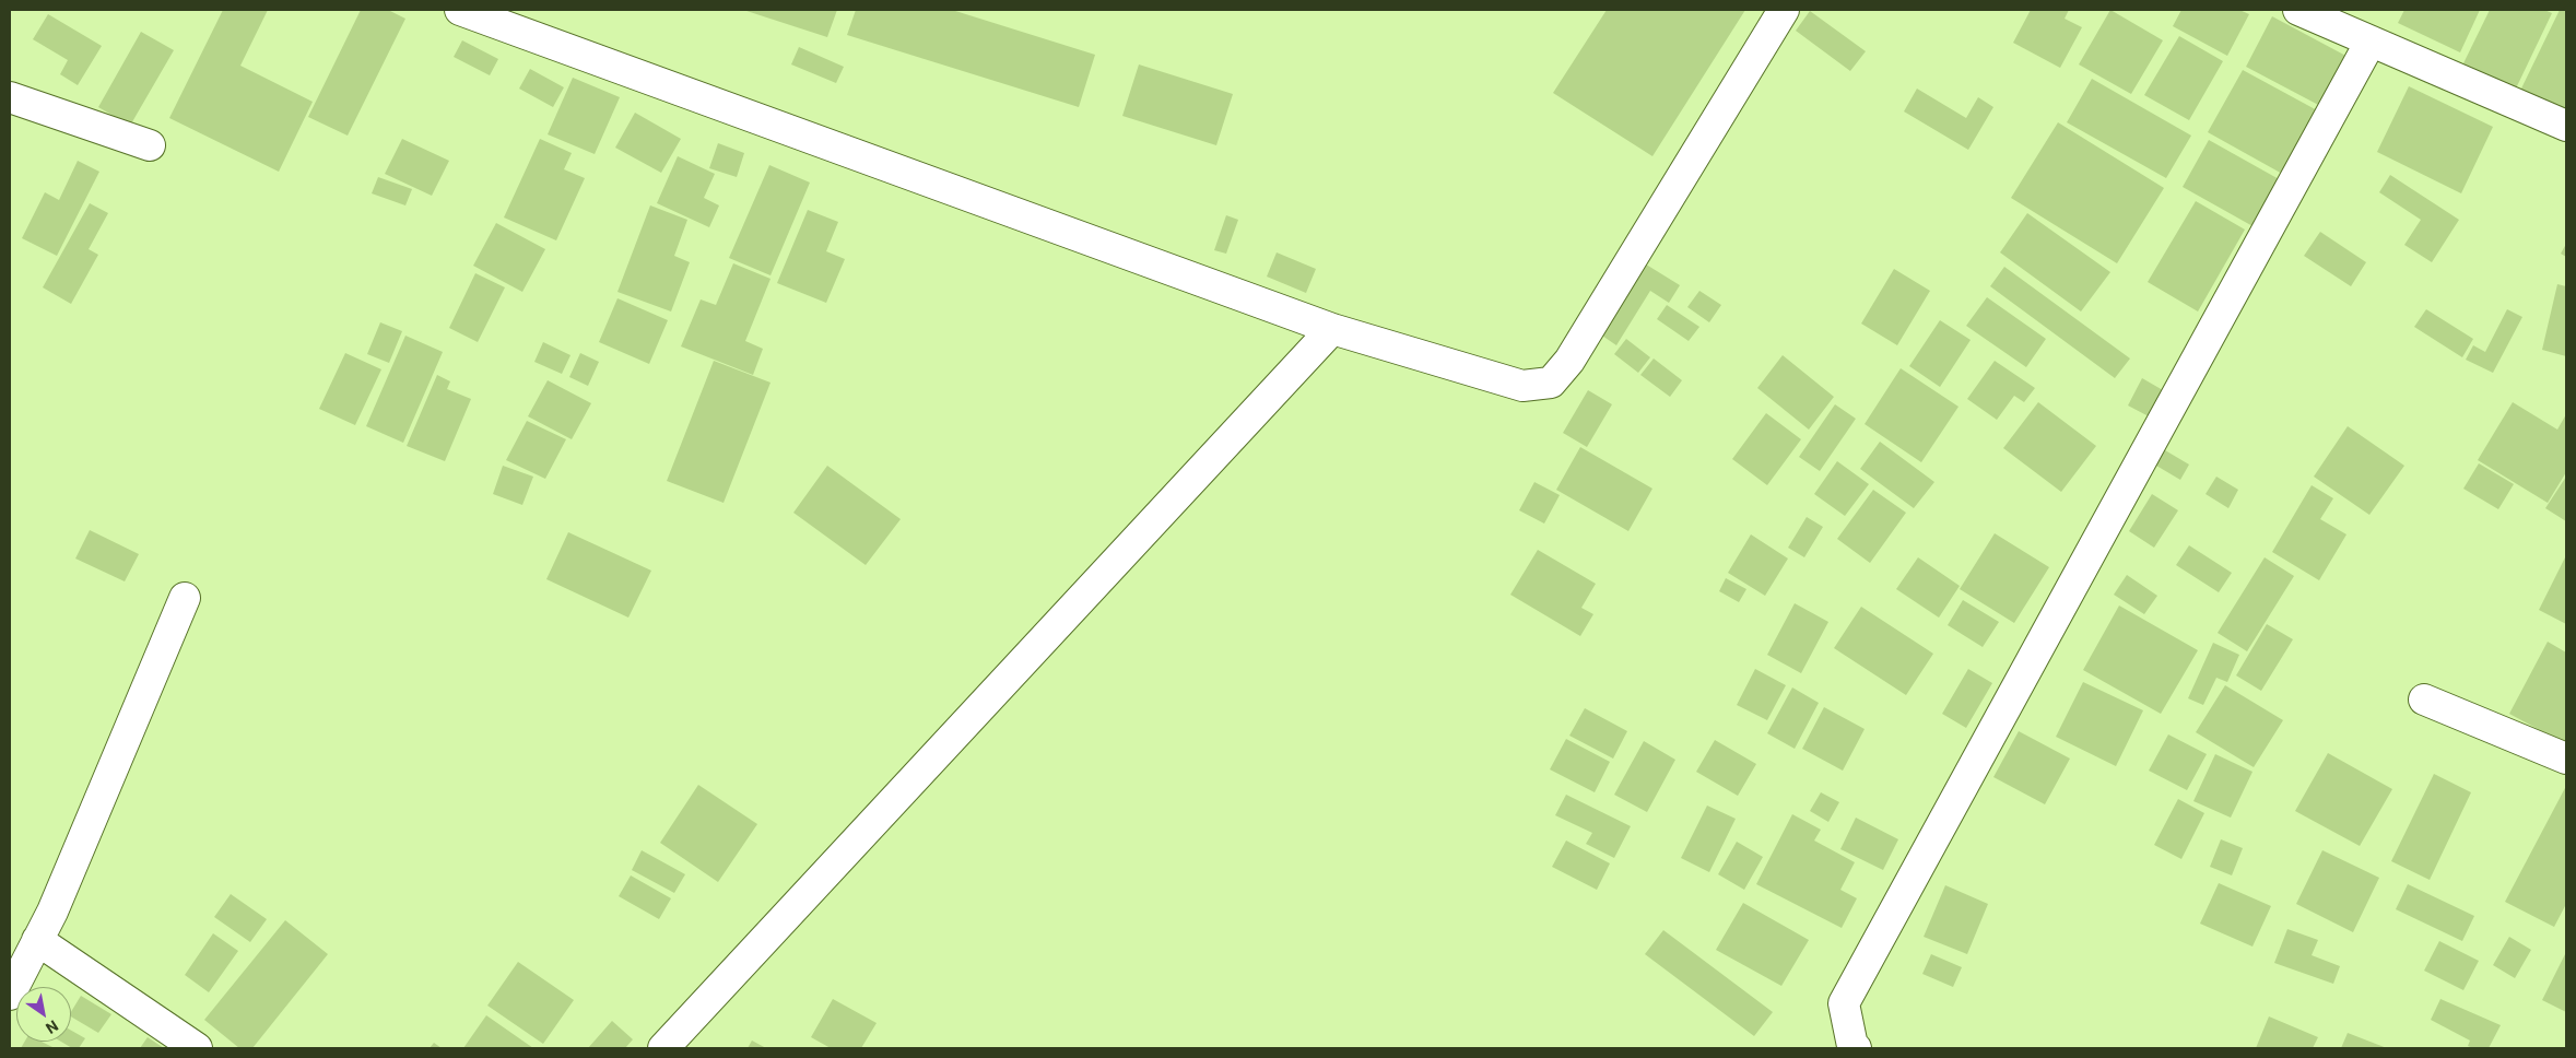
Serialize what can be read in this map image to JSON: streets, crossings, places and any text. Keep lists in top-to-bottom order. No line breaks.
{"north":"bottom right"}
